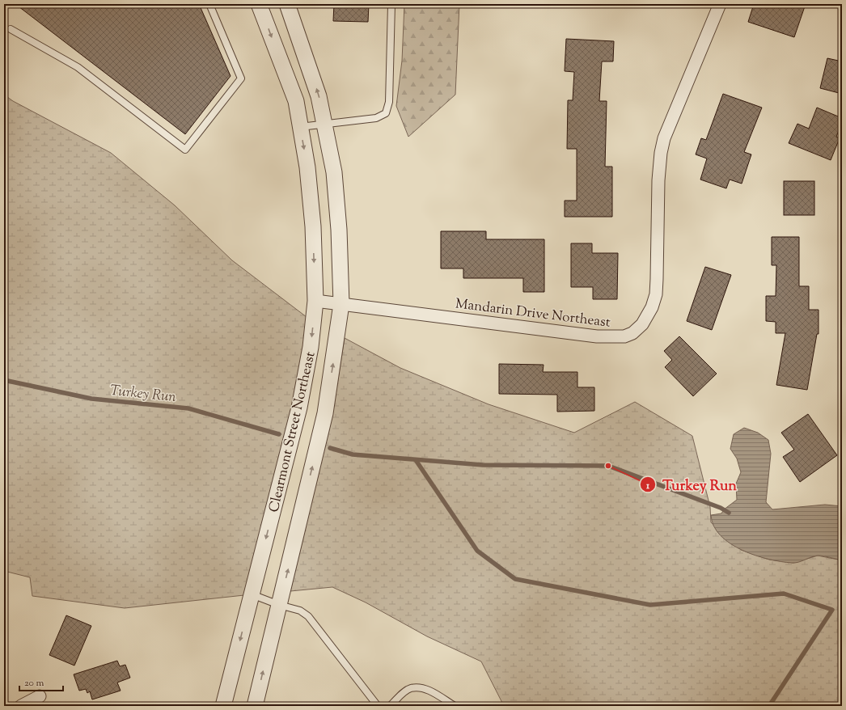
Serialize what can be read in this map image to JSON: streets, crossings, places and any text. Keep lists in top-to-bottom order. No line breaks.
{"streets":{"street":["Mandarin Drive Northeast","Clearmont Street Northeast"]},"crossings":[["Mandarin Drive Northeast","Clearmont Street Northeast"]],"water":["Turkey Run"],"places":["Turkey Run"],"scale_bar":"20 m"}
